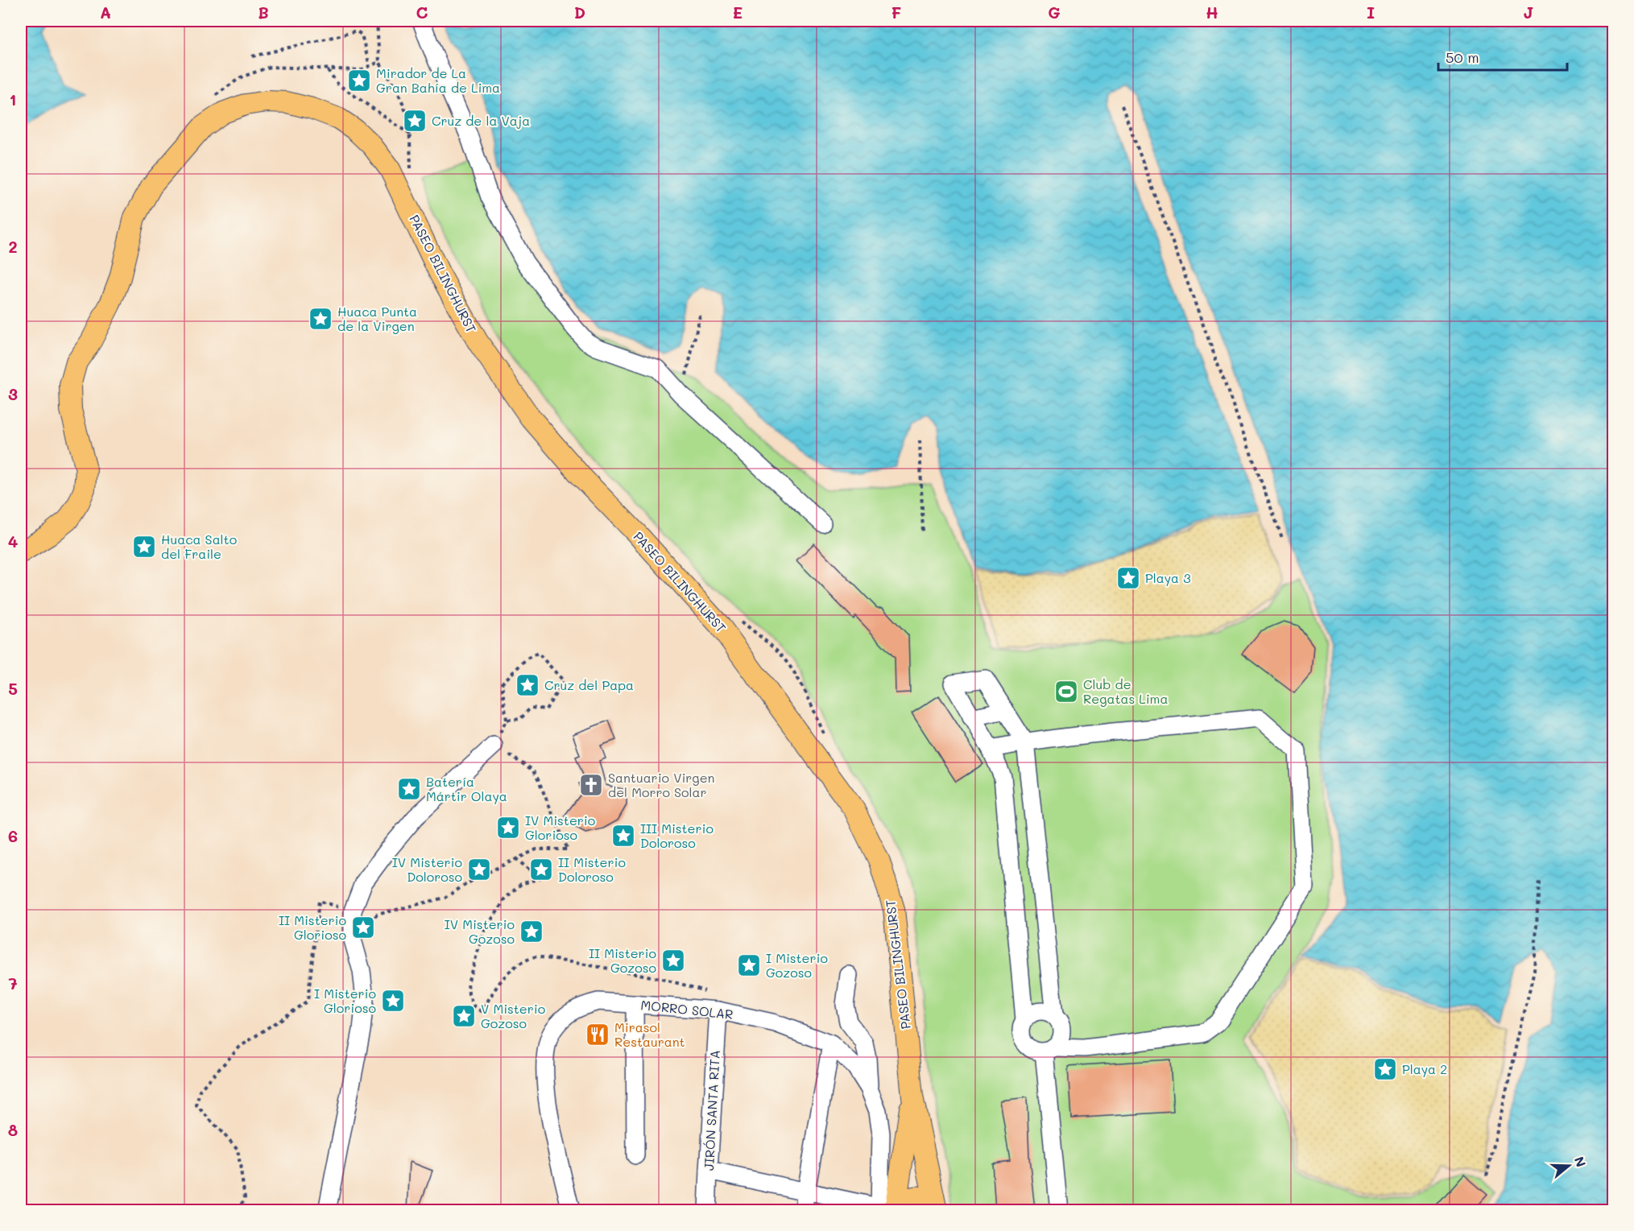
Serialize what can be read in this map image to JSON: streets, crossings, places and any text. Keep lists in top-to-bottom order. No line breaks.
{"streets":{"main road":["PASEO BILINGHURST"],"street":["MORRO SOLAR","JIRÓN SANTA RITA"]},"crossings":[["MORRO SOLAR","JIRÓN SANTA RITA"]],"places":{"place":["Mirador de La Gran Bahía de Lima","Cruz de la Vaja","Huaca Punta de la Virgen","Huaca Salto del Fraile","Playa 3","Cruz del Papa","Batería Mártir Olaya","IV Misterio Glorioso","III Misterio Doloroso","IV Misterio Doloroso","II Misterio Doloroso","II Misterio Glorioso","IV Misterio Gozoso","II Misterio Gozoso","I Misterio Gozoso","I Misterio Glorioso","V Misterio Gozoso","Playa 2"],"sports":["Club de Regatas Lima"],"church":["Santuario Virgen del Morro Solar"],"restaurant":["Mirasol Restaurant"]},"scale_bar":"50 m","north":"right","grid":{"columns":["A","B","C","D","E","F","G","H","I","J"],"rows":["1","2","3","4","5","6","7","8"]}}
